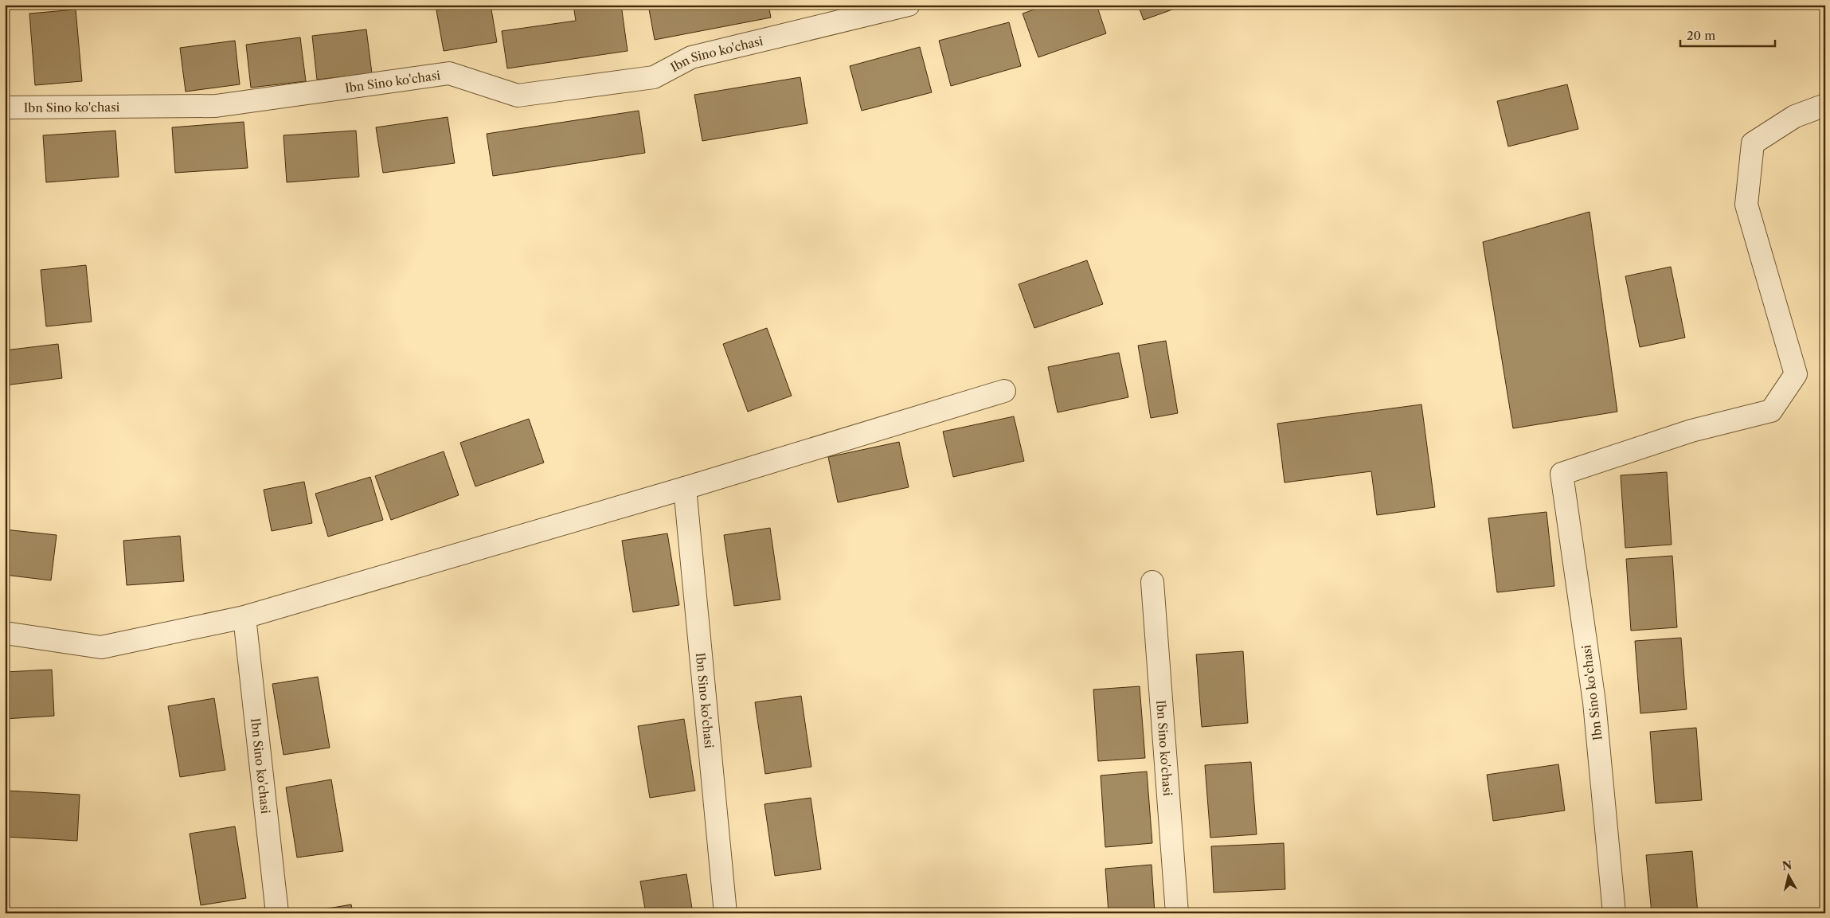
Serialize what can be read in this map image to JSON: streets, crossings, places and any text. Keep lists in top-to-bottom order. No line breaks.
{"streets":{"street":["Ibn Sino ko'chasi"]},"scale_bar":"20 m","north":"top"}
